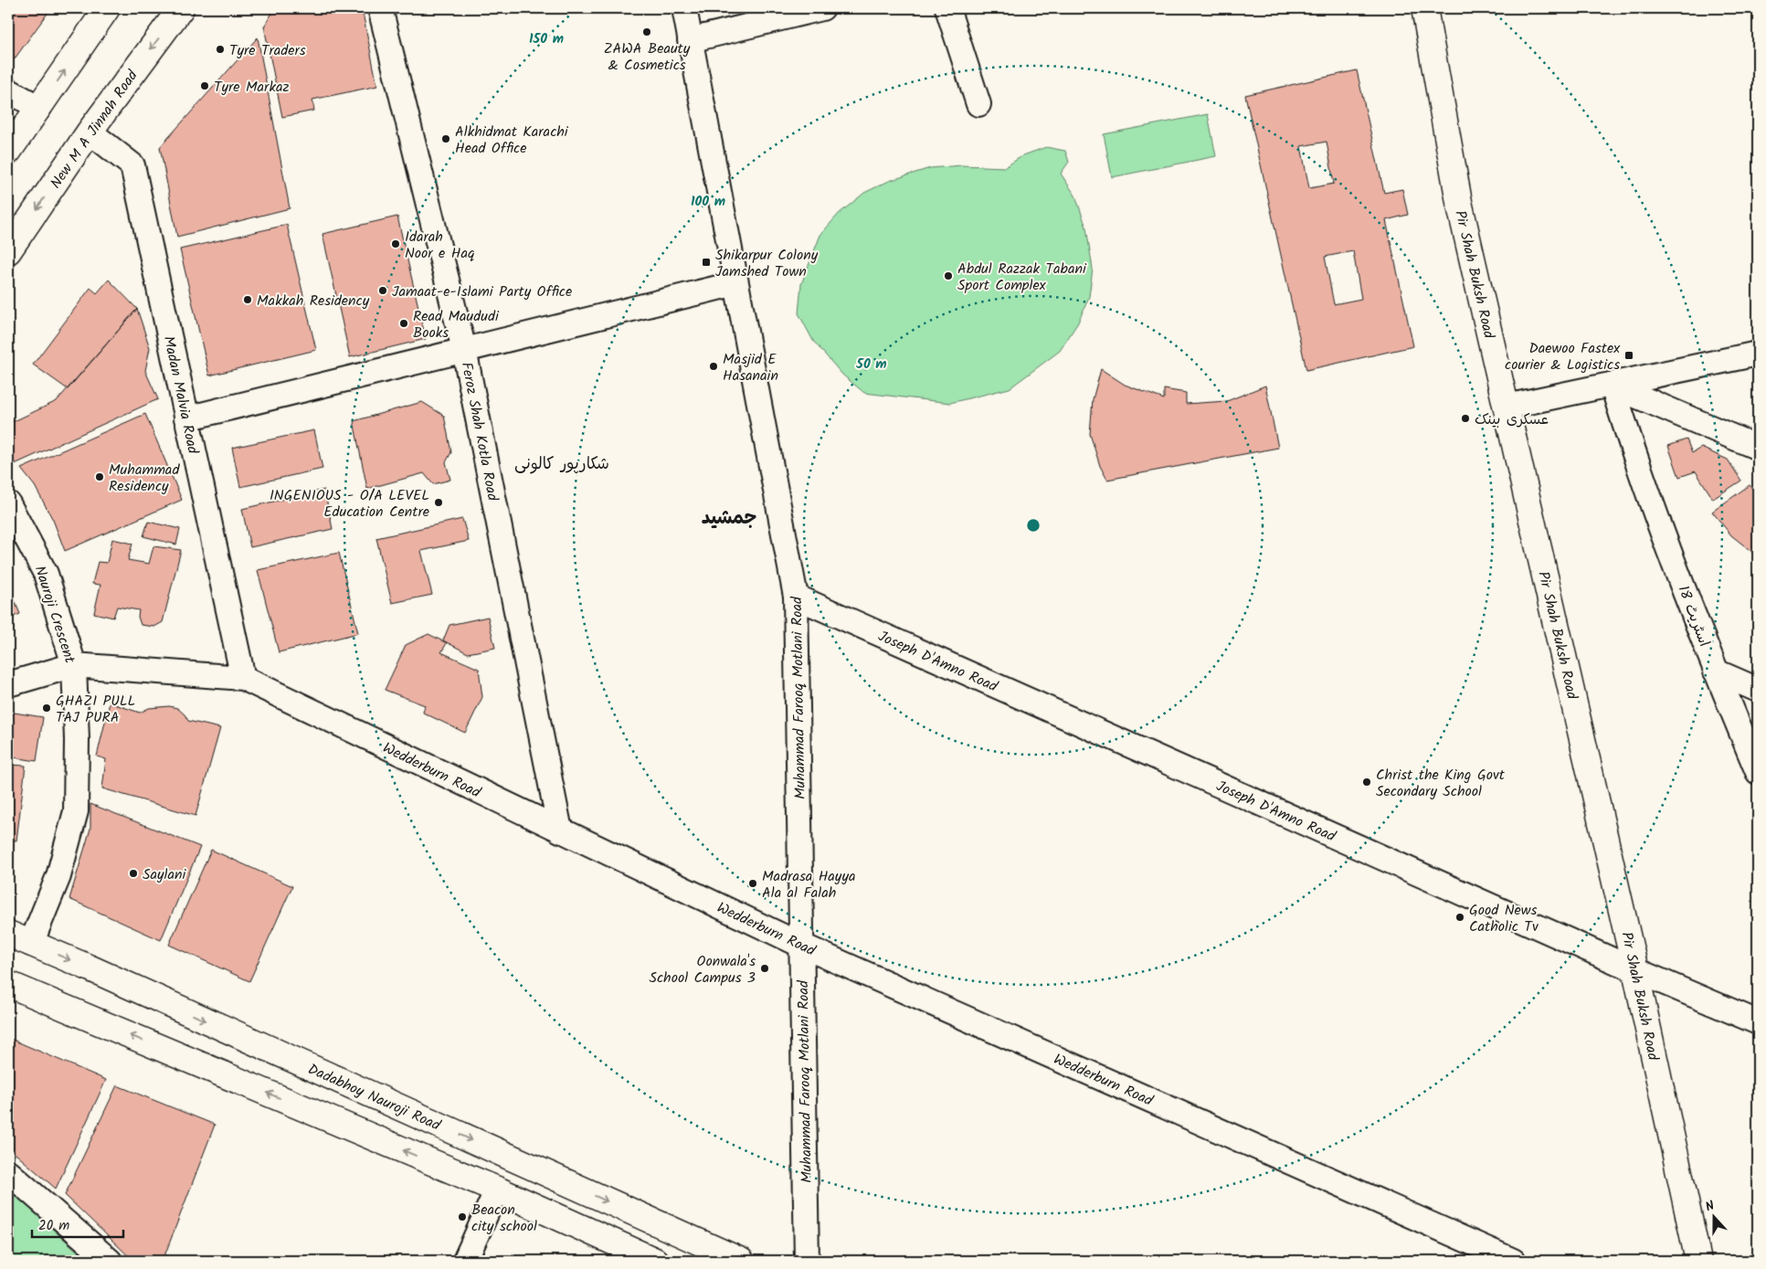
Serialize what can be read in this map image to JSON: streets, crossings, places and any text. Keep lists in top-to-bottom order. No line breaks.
{"streets":{"main road":["New M A Jinnah Road","Pir Shah Buksh Road","Dadabhoy Nauroji Road"],"street":["Madan Malvia Road","Feroz Shah Kotla Road","Nauroji Crescent","اسٹریٹ 18","Joseph D'Amno Road","Muhammad Farooq Motlani Road","Wedderburn Road"]},"crossings":[["New M A Jinnah Road","Madan Malvia Road"],["Pir Shah Buksh Road","Joseph D'Amno Road"],["Madan Malvia Road","Wedderburn Road"],["Feroz Shah Kotla Road","Wedderburn Road"],["Nauroji Crescent","Wedderburn Road"],["Nauroji Crescent","Dadabhoy Nauroji Road"],["Joseph D'Amno Road","Muhammad Farooq Motlani Road"],["Muhammad Farooq Motlani Road","Wedderburn Road"]],"districts":["شکارپور کالونی","جمشید"],"places":{"other":["ZAWA Beauty & Cosmetics","Tyre Traders","Tyre Markaz","Alkhidmat Karachi Head Office","Idarah Noor e Haq","Abdul Razzak Tabani Sport Complex","Jamaat-e-Islami Party Office","Makkah Residency","Read Maududi Books","Masjid E Hasanain","عسکری بینک","Muhammad Residency","INGENIOUS - O/A LEVEL Education Centre","GHAZI PULL TAJ PURA","Christ the King Govt Secondary School","Saylani","Madrasa Hayya Ala al Falah","Good News Catholic Tv","Oonwala's School Campus 3","Beacon city school"],"transit":["Shikarpur Colony Jamshed Town","Daewoo Fastex courier & Logistics"]},"scale_bar":"20 m","north":"top","rings":["150 m","100 m","50 m"]}
